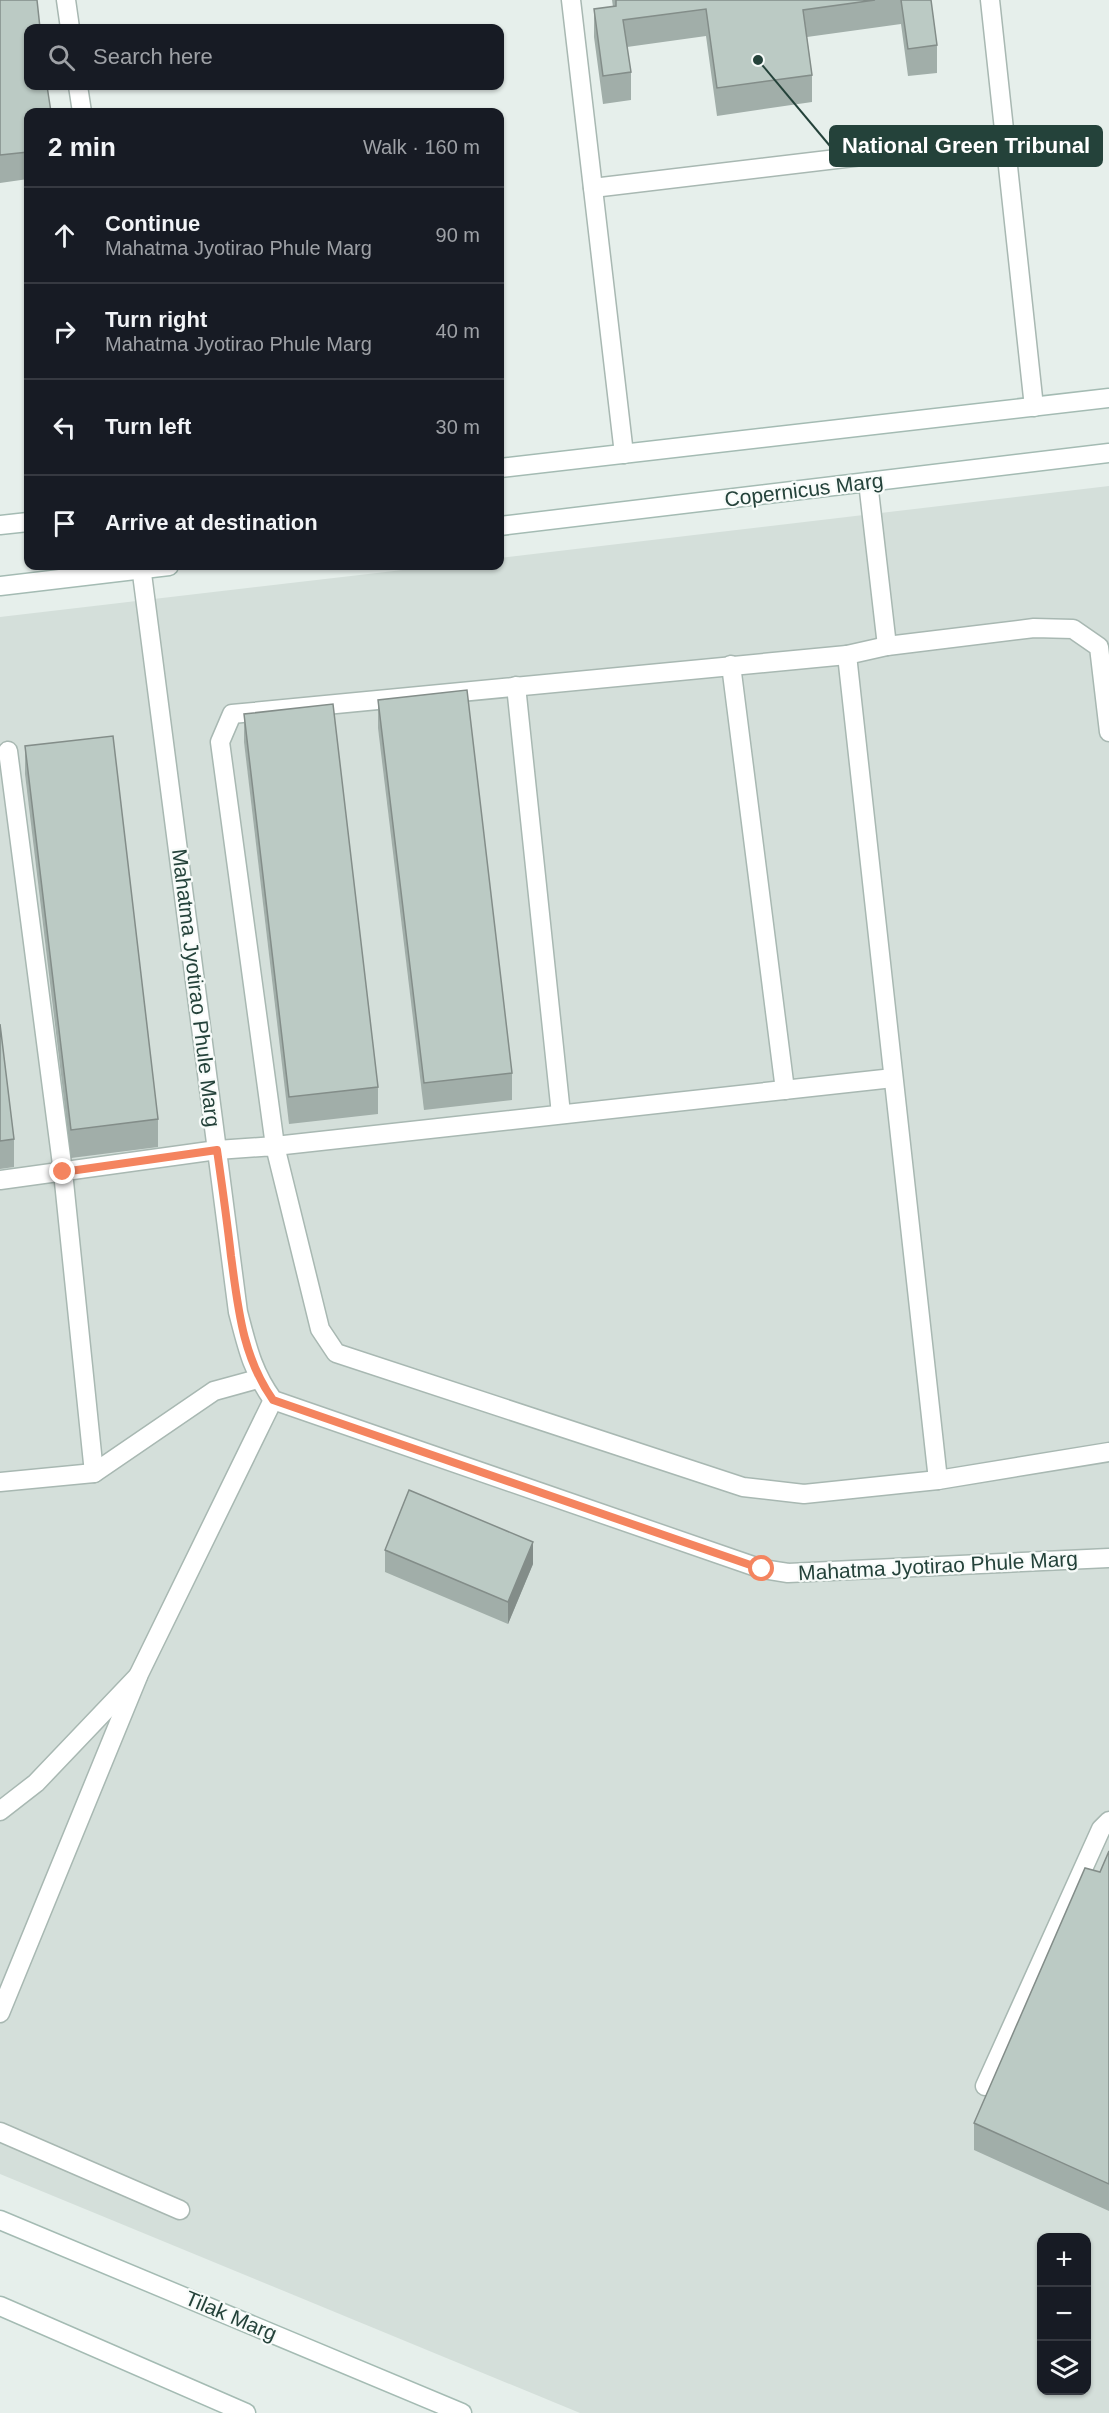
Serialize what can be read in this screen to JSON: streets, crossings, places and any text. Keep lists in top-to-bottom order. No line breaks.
{"streets":{"street":["Copernicus Marg","Mahatma Jyotirao Phule Marg","Tilak Marg"]},"places":["National Green Tribunal"],"page":{"search":"Search here","heading":["2 min","Walk · 160 m"],"list":[["Continue","Mahatma Jyotirao Phule Marg","90 m"],["Turn right","Mahatma Jyotirao Phule Marg","40 m"],["Turn left","30 m"],"Arrive at destination"],"map_buttons":["+","−"]}}
